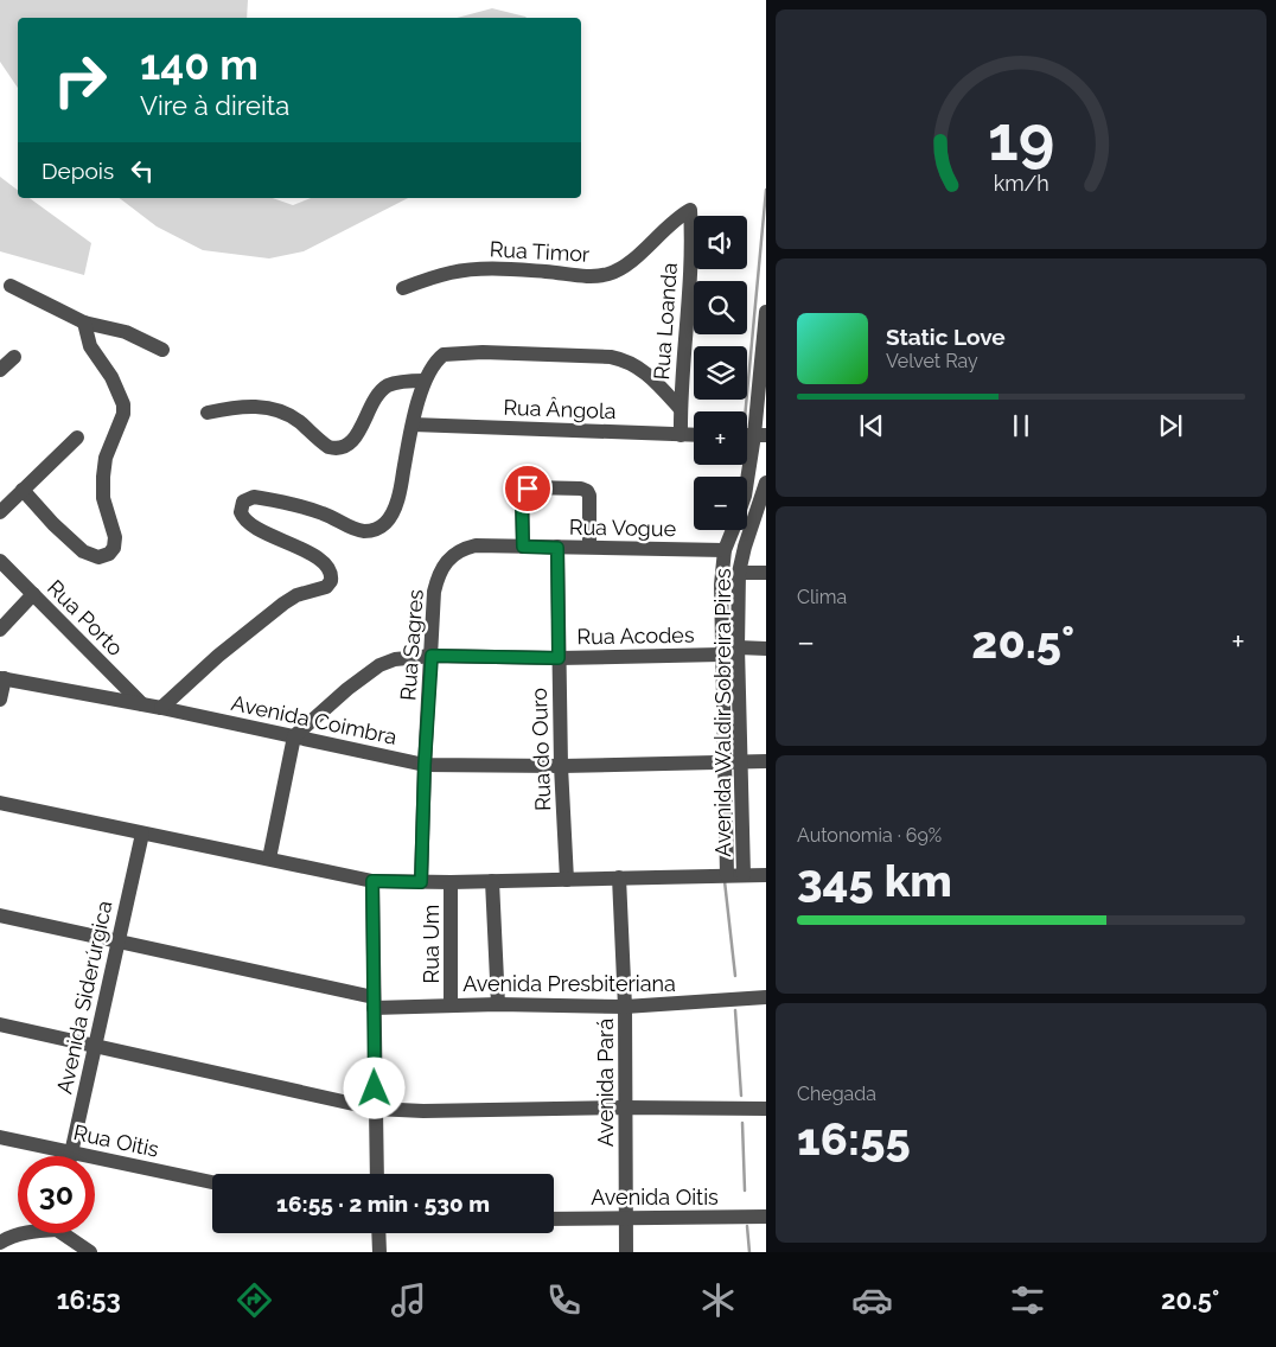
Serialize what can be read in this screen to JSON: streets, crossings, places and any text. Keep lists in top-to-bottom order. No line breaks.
{"streets":{"street":["Rua Timor","Rua Loanda","Rua Ângola","Rua Vogue","Rua Porto","Rua Acodes","Rua Sagres","Avenida Waldir Sobreira Pires","Avenida Coimbra","Rua do Ouro","Rua Um","Avenida Presbiteriana","Avenida Siderúrgica","Avenida Pará","Rua Oitis","Avenida Oitis"]},"crossings":[["Rua Timor","Rua Loanda"],["Rua Loanda","Rua Ângola"],["Rua Vogue","Rua Sagres"],["Rua Vogue","Avenida Waldir Sobreira Pires"],["Rua Vogue","Rua do Ouro"],["Rua Porto","Avenida Coimbra"],["Rua Acodes","Rua Sagres"],["Rua Acodes","Avenida Waldir Sobreira Pires"],["Rua Acodes","Avenida Coimbra"],["Rua Acodes","Rua do Ouro"],["Rua Sagres","Avenida Coimbra"],["Avenida Waldir Sobreira Pires","Avenida Coimbra"],["Avenida Coimbra","Rua do Ouro"],["Rua Um","Avenida Presbiteriana"],["Avenida Presbiteriana","Avenida Siderúrgica"],["Avenida Presbiteriana","Avenida Pará"],["Avenida Siderúrgica","Rua Oitis"],["Avenida Pará","Avenida Oitis"]],"page":{"turn":["140 m","Vire à direita"],"then":"Depois","map_buttons":["+","−"],"song":["Static Love","Velvet Ray"],"tile":["Clima",["Autonomia · 69%","345 km"],["Chegada","16:55"]],"heat":["−","20.5°","+"],"limit":"30","trip":"16:55 · 2 min · 530 m","tabs":["16:53","20.5°"],"gauge":["19","km/h"]}}
